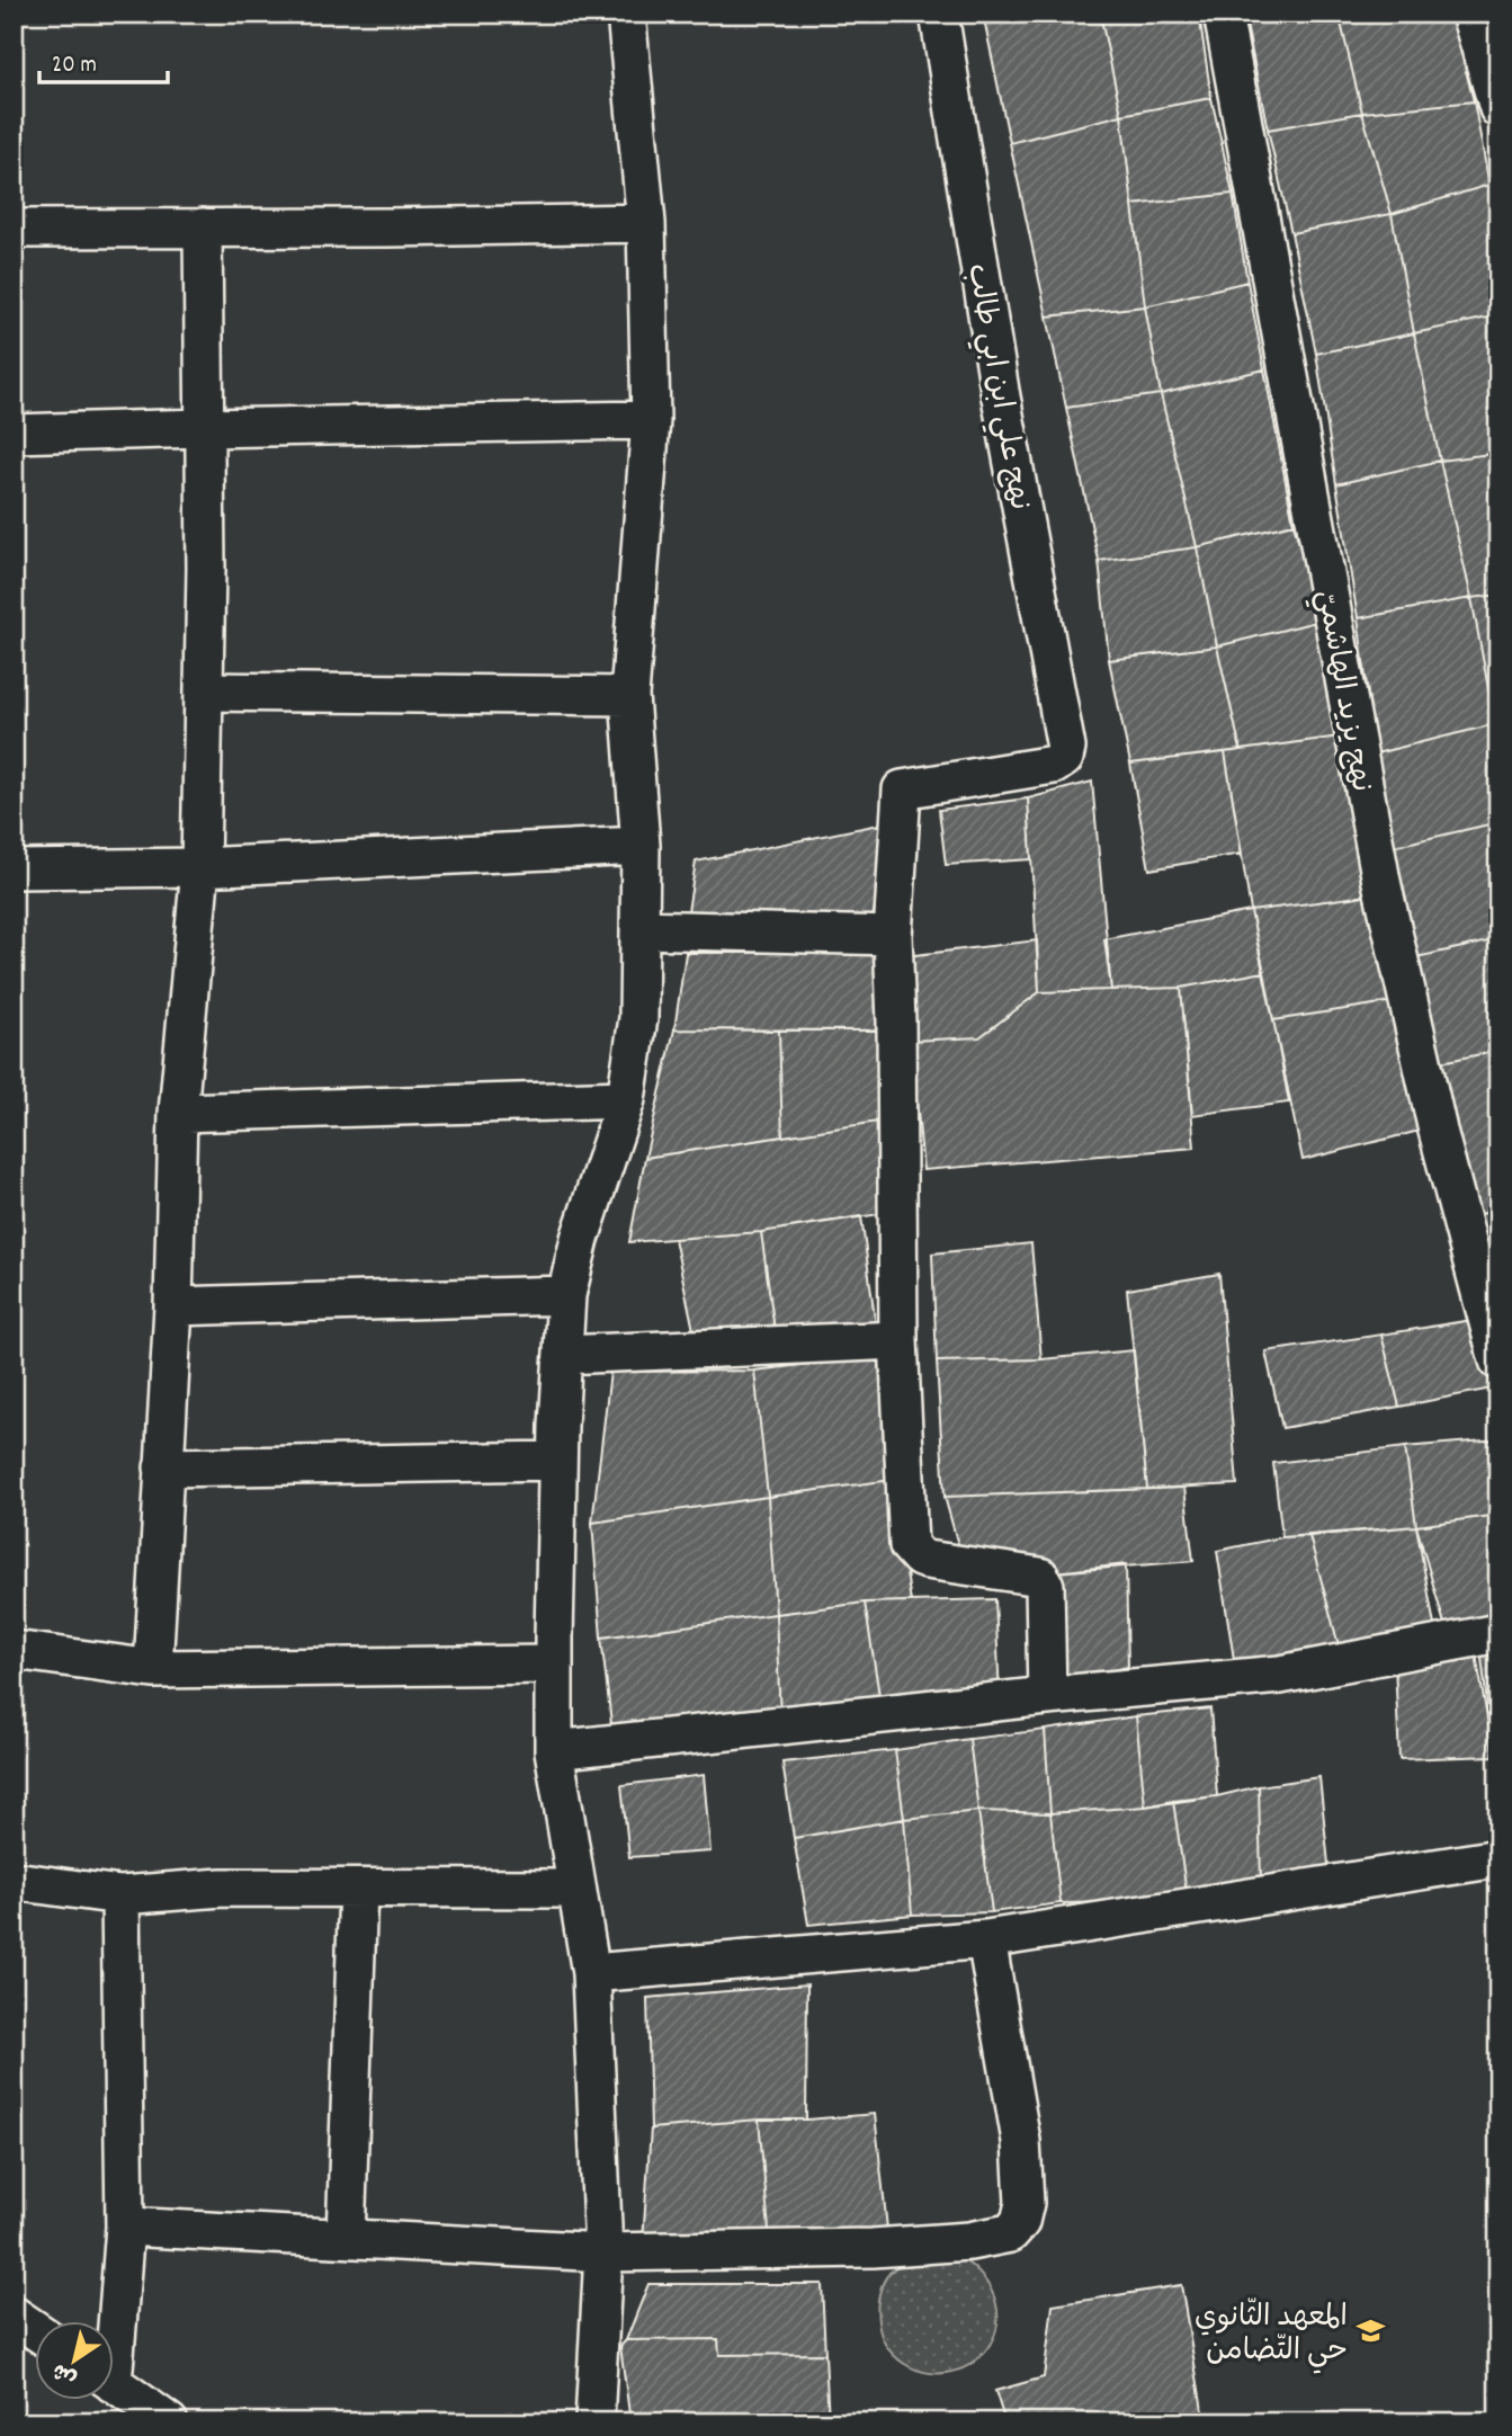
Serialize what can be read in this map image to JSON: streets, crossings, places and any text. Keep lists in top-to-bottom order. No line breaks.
{"streets":{"street":["نهج علي ابن ابي طالب","نهج يزيد الهاشميّ"]},"places":{"school or university":["المعهد الثّانوي حي التّضامن"]},"scale_bar":"20 m","north":"bottom left"}
